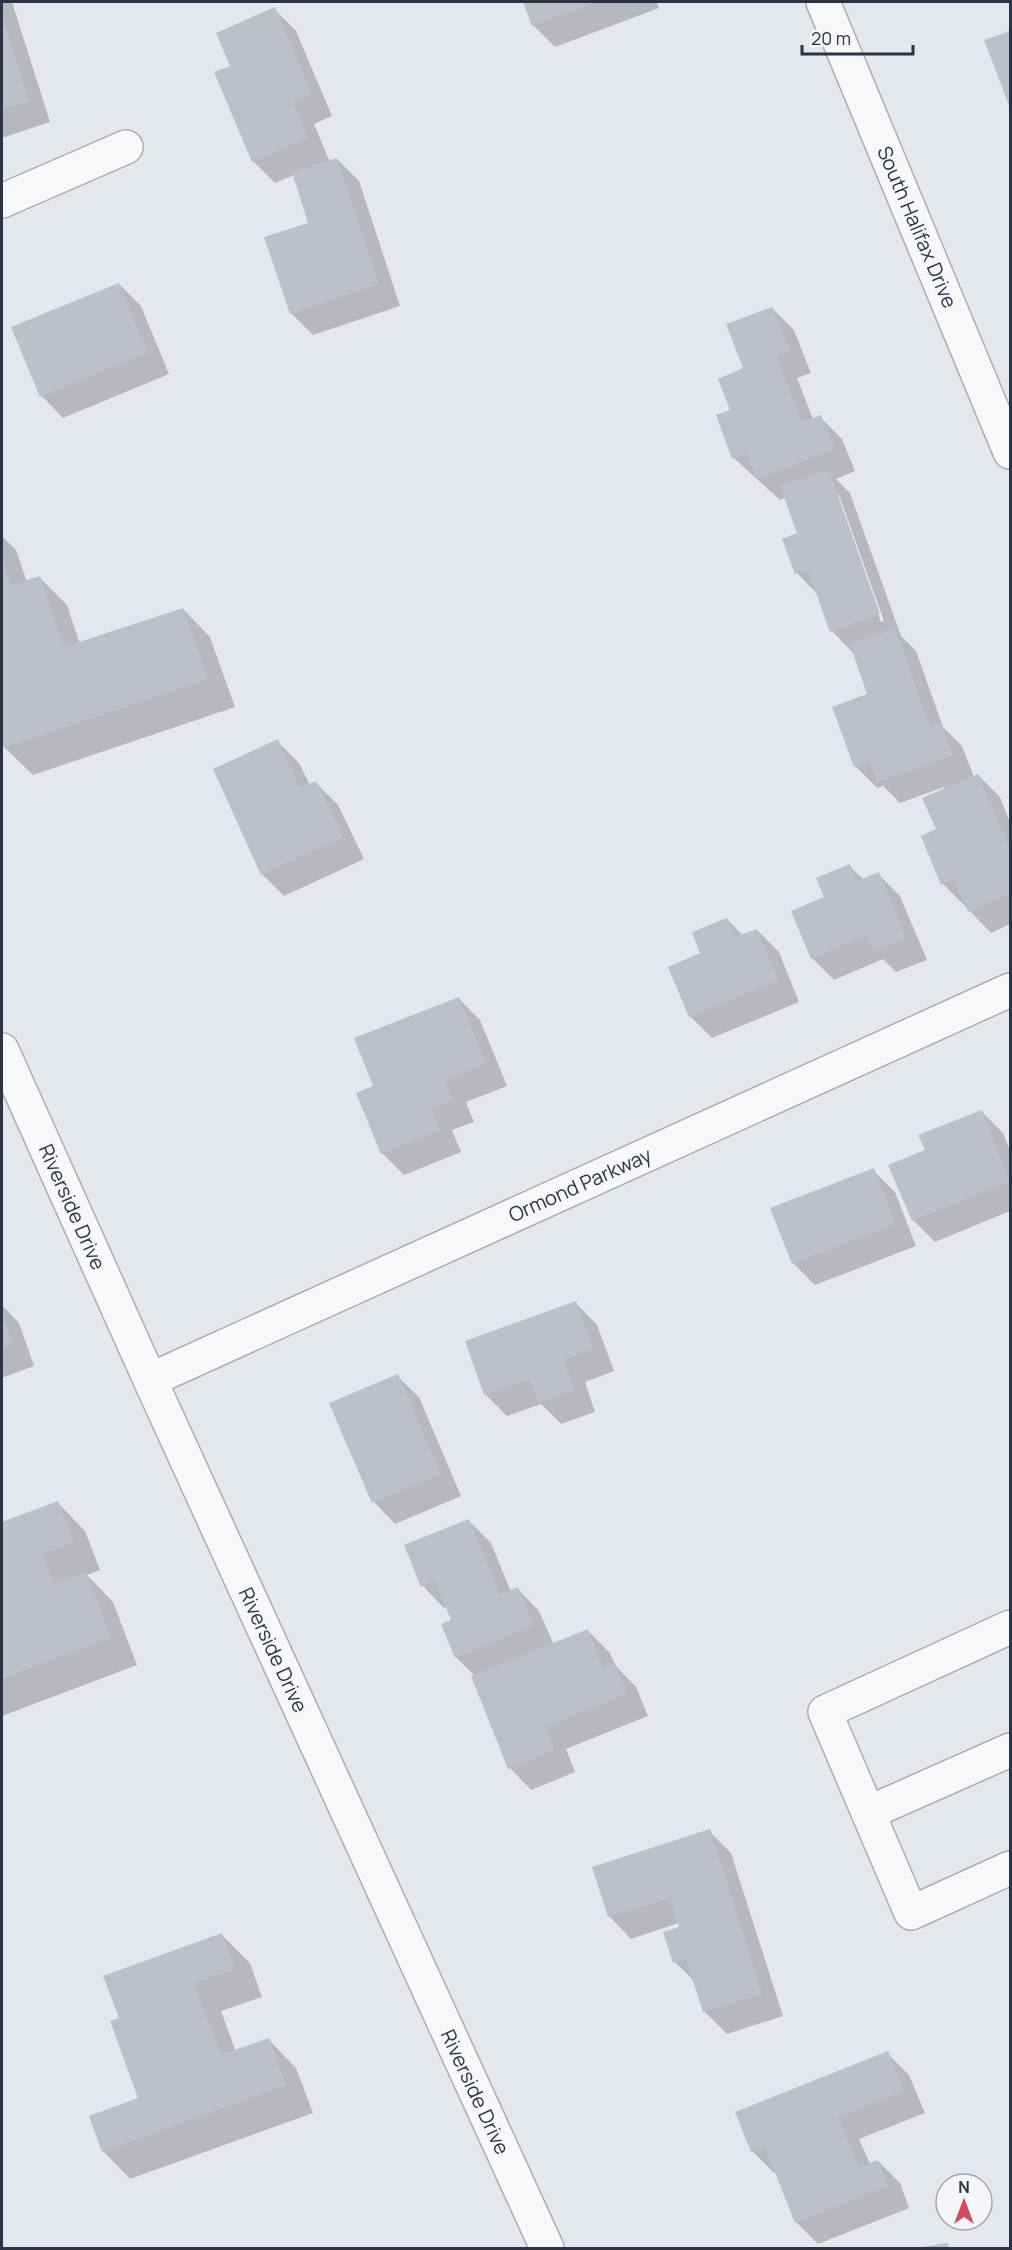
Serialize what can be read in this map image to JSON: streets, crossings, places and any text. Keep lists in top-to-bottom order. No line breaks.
{"streets":{"street":["South Halifax Drive","Ormond Parkway","Riverside Drive"]},"crossings":[["Ormond Parkway","Riverside Drive"]],"scale_bar":"20 m","north":"top"}
